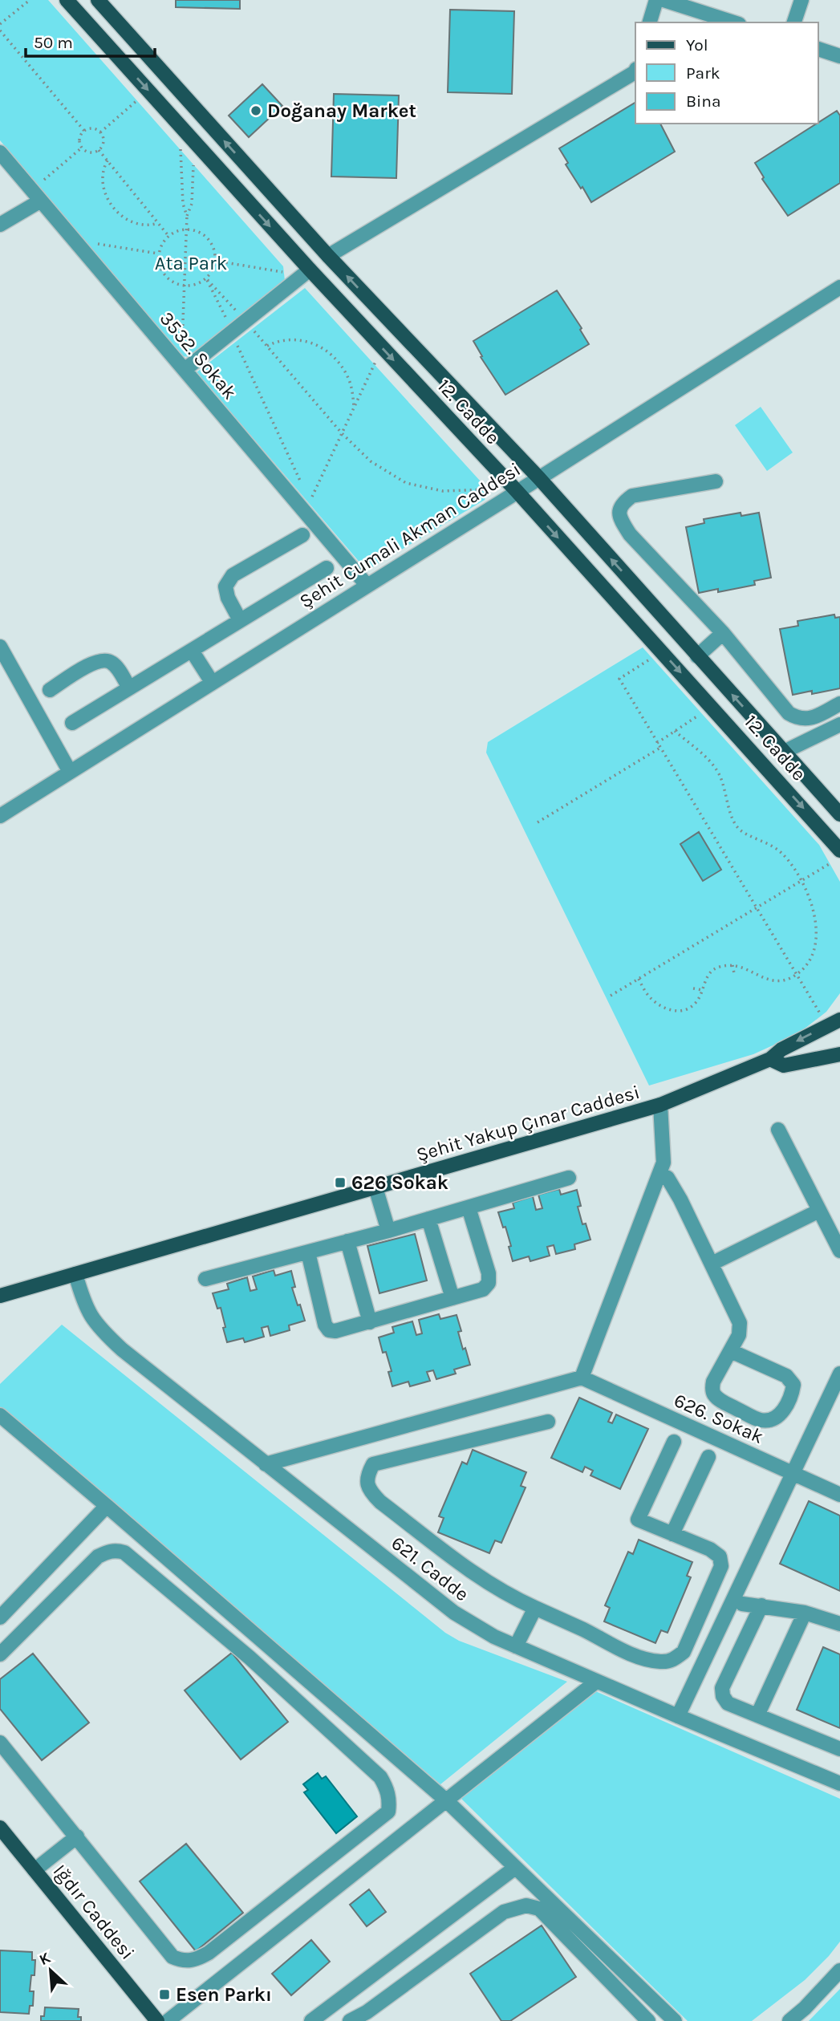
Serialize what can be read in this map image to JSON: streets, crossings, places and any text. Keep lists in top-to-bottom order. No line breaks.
{"streets":{"main road":["12. Cadde","Şehit Yakup Çınar Caddesi","Iğdır Caddesi"],"street":["3532. Sokak","Şehit Cumali Akman Caddesi","626. Sokak","621. Cadde"]},"crossings":[["3532. Sokak","Şehit Cumali Akman Caddesi"],["12. Cadde","Şehit Cumali Akman Caddesi"],["Şehit Yakup Çınar Caddesi","621. Cadde"]],"parks":["Ata Park"],"places":{"other":["Doğanay Market"],"transit":["626 Sokak","Esen Parkı"]},"legend":["Yol","Park","Bina"],"scale_bar":"50 m","north":"top left"}
